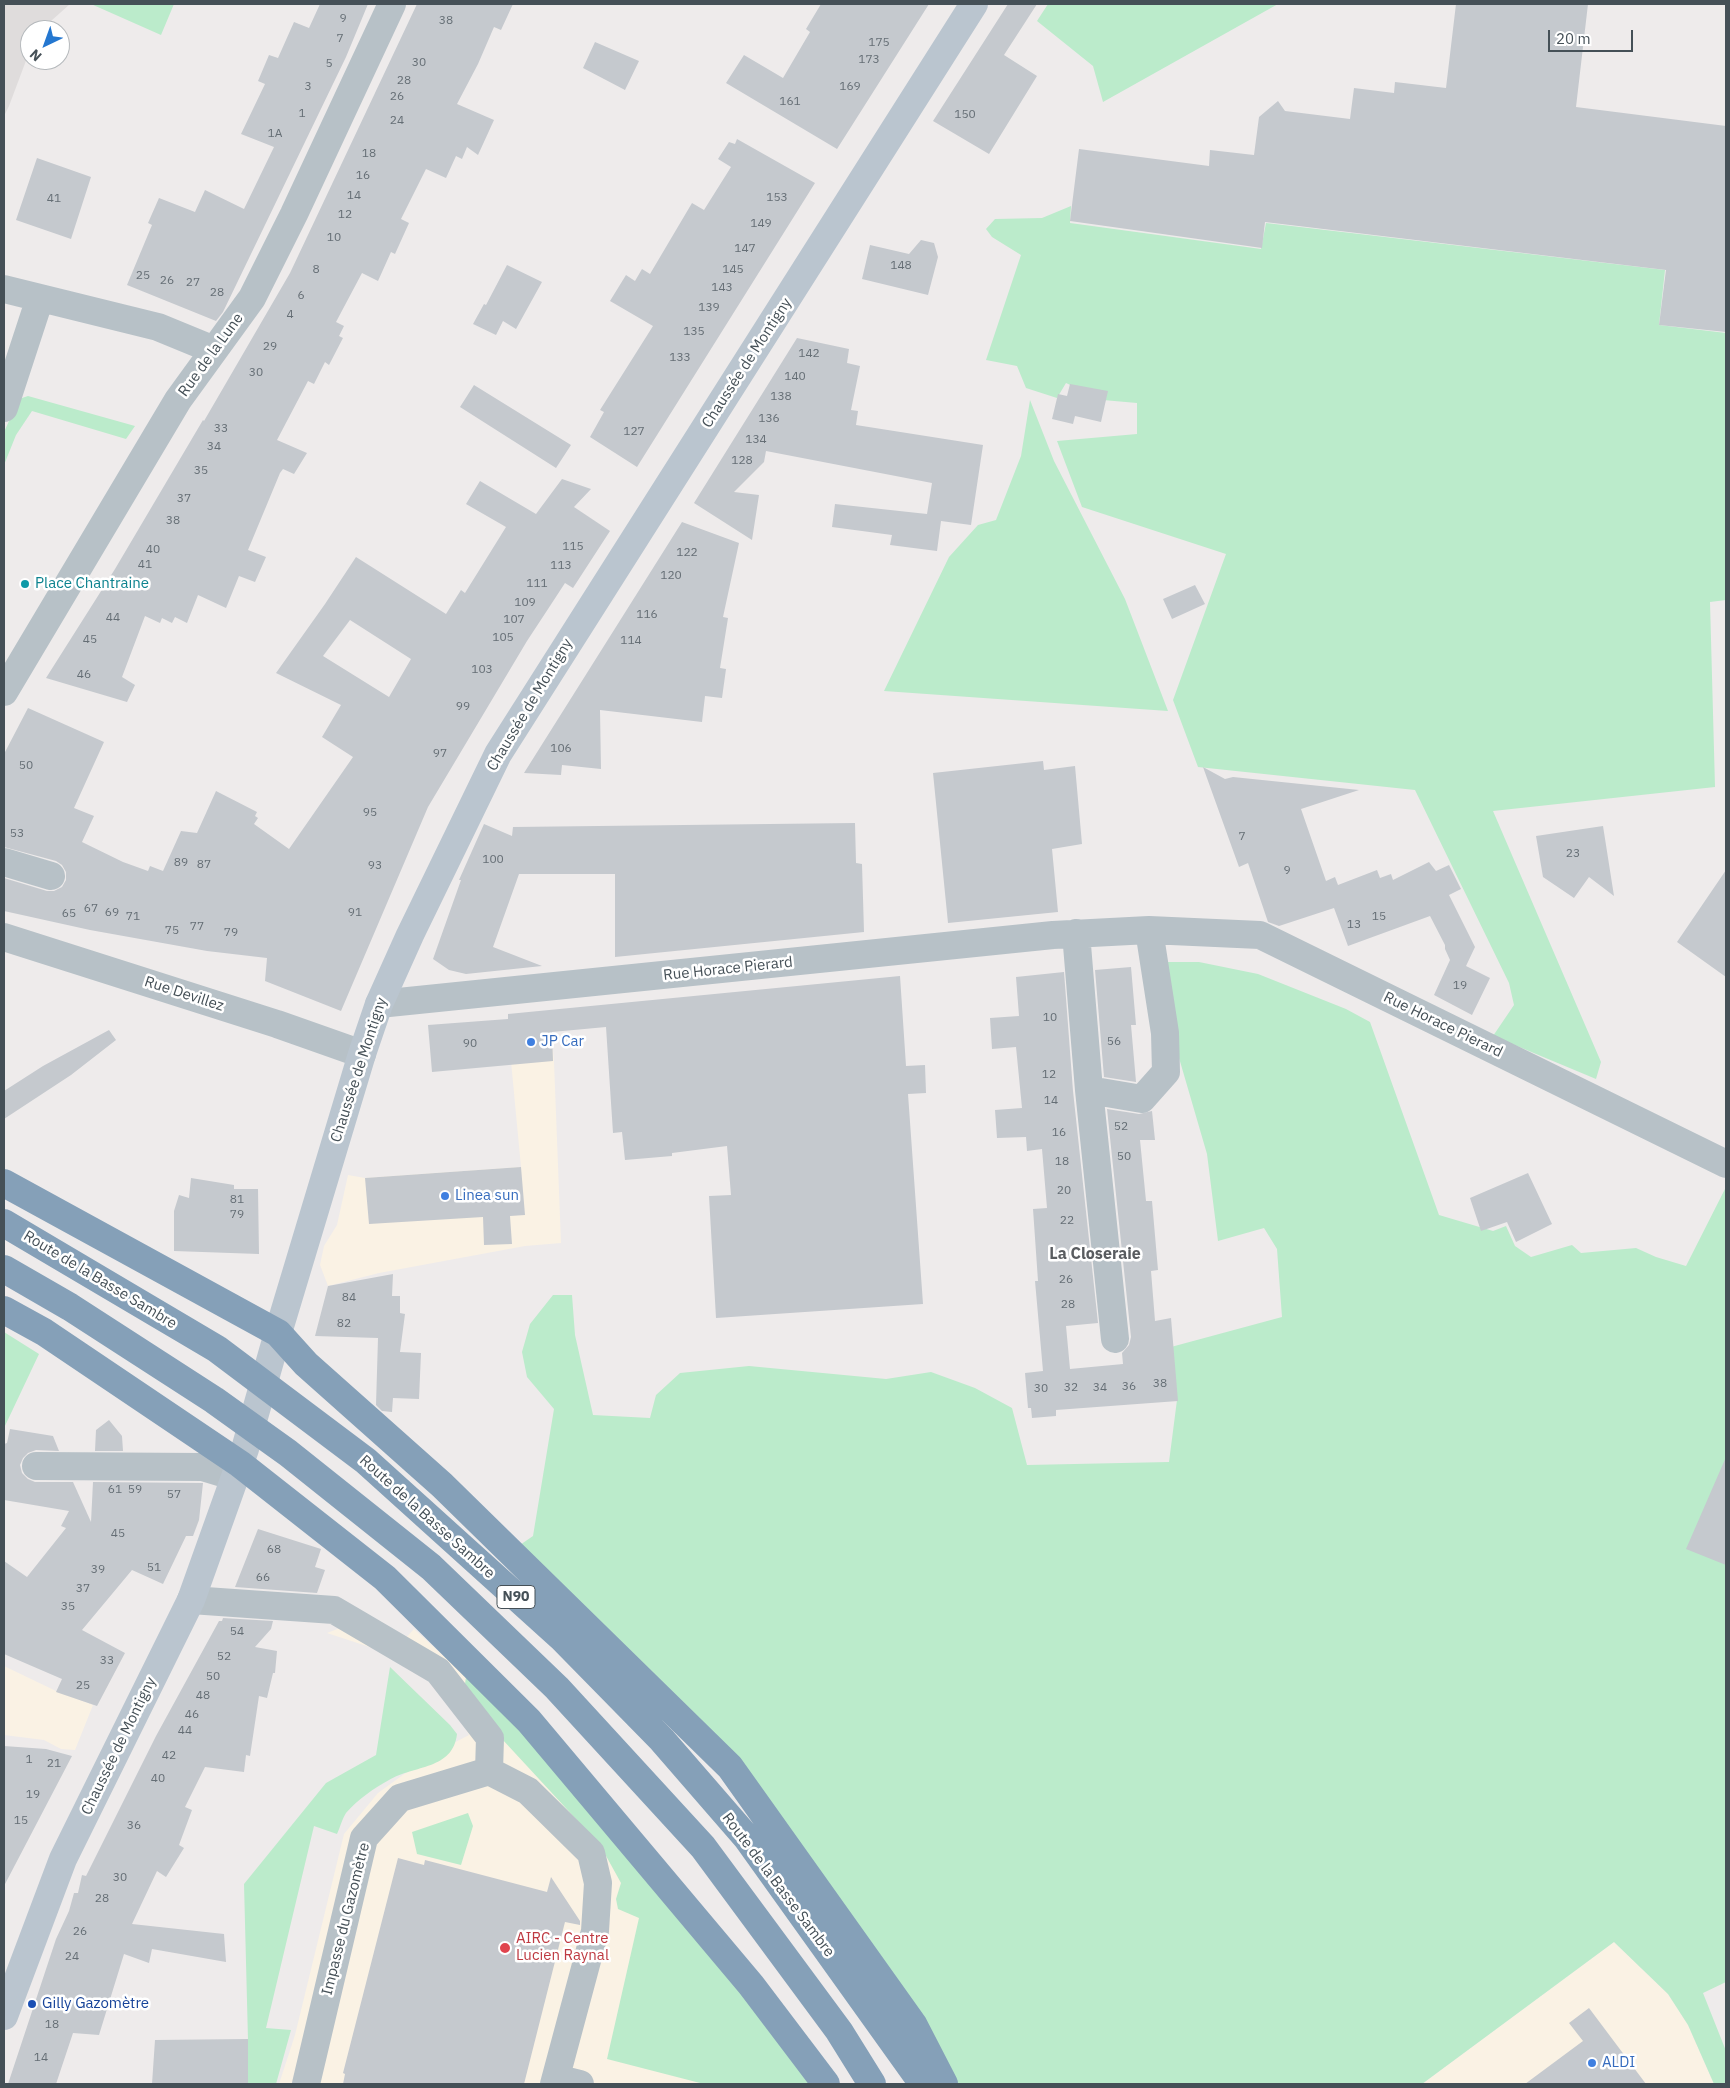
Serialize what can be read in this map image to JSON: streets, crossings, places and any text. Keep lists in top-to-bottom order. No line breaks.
{"streets":{"highway":["Route de la Basse Sambre","N90"],"main road":["Chaussée de Montigny"],"street":["Rue de la Lune","Rue Horace Pierard","Rue Devillez","Impasse du Gazomètre"]},"crossings":[["Chaussée de Montigny","Rue Horace Pierard"],["Chaussée de Montigny","Rue Devillez"]],"districts":["La Closeraie"],"places":["Place Chantraine","JP Car","Linea sun","AIRC - Centre Lucien Raynal","Gilly Gazomètre","ALDI"],"house_numbers":["9","38","7","175","173","30","5","28","3","169","26","161","1","150","24","1A","18","16","14","153","41","12","149","10","147","148","8","145","25","26","27","143","28","6","139","4","135","29","142","133","30","140","138","136","33","127","134","34","128","35","37","38","115","40","122","41","113","120","111","109","116","44","107","105","45","114","103","46","99","106","97","50","95","53","7","23","100","89","87","93","9","67","69","91","65","71","15","13","77","75","79","19","10","56","90","12","14","52","16","50","18","20","81","79","22","26","84","28","82","38","36","32","34","30","61","59","57","45","68","51","39","66","37","35","54","52","33","50","25","48","46","44","42","1","21","40","19","15","36","30","28","26","24","18","14"],"scale_bar":"20 m","north":"bottom left"}
